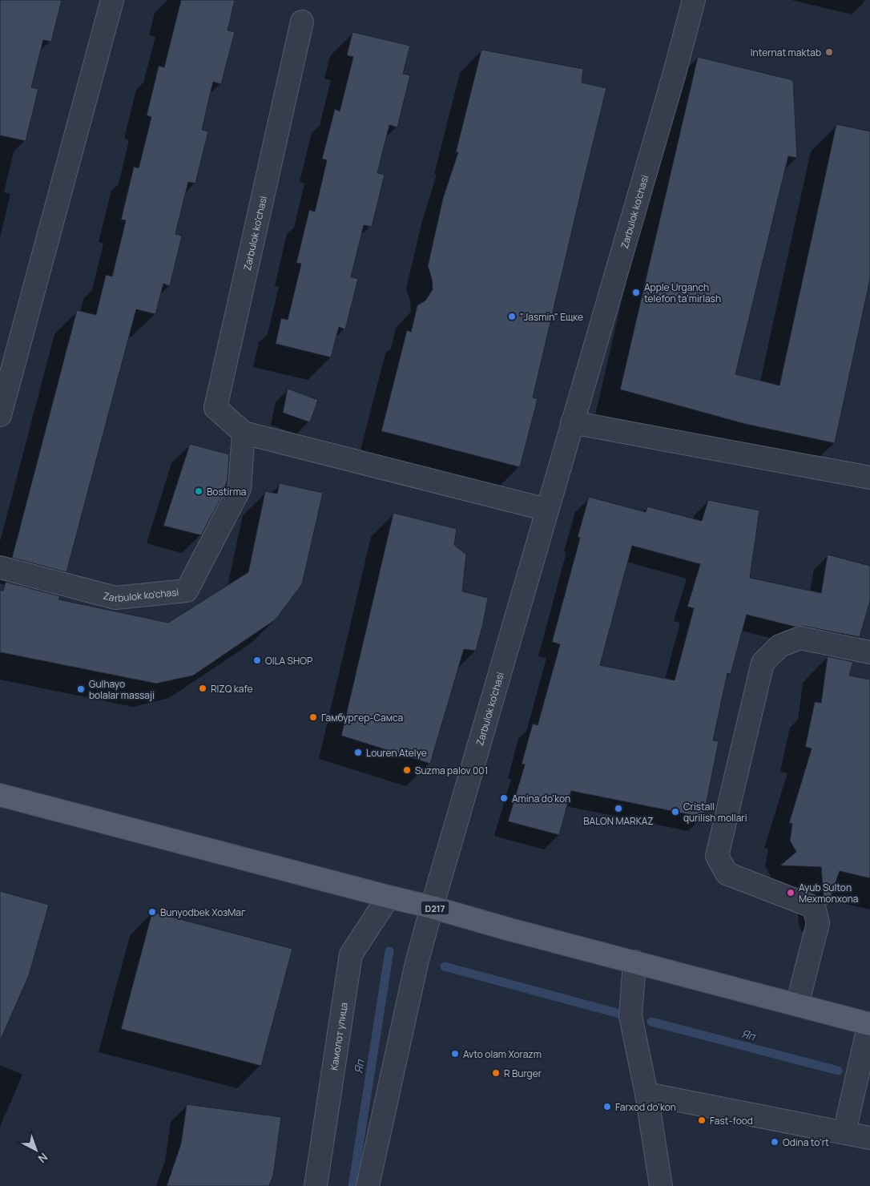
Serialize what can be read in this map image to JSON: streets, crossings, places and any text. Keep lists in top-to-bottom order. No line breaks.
{"streets":{"main road":["D217"],"street":["Zarbulok ko'chasi","Камолот улица"]},"crossings":[["Zarbulok ko'chasi","D217"],["D217","Камолот улица"]],"water":["Яп"],"places":["Internat maktab","Apple Urganch telefon ta'mirlash","\"Jasmin\" Ещке","Bostirma","OILA SHOP","RIZQ kafe","Gulhayo bolalar massaji","Гамбургер-Самса","Louren Atelye","Suzma palov 001","Amina do'kon","BALON MARKAZ","Cristall qurilish mollari","Ayub Sulton Mexmonxona","Bunyodbek ХозМаг","Avto olam Xorazm","R Burger","Farxod do'kon","Fast-food","Odina to'rt"],"north":"bottom right"}
